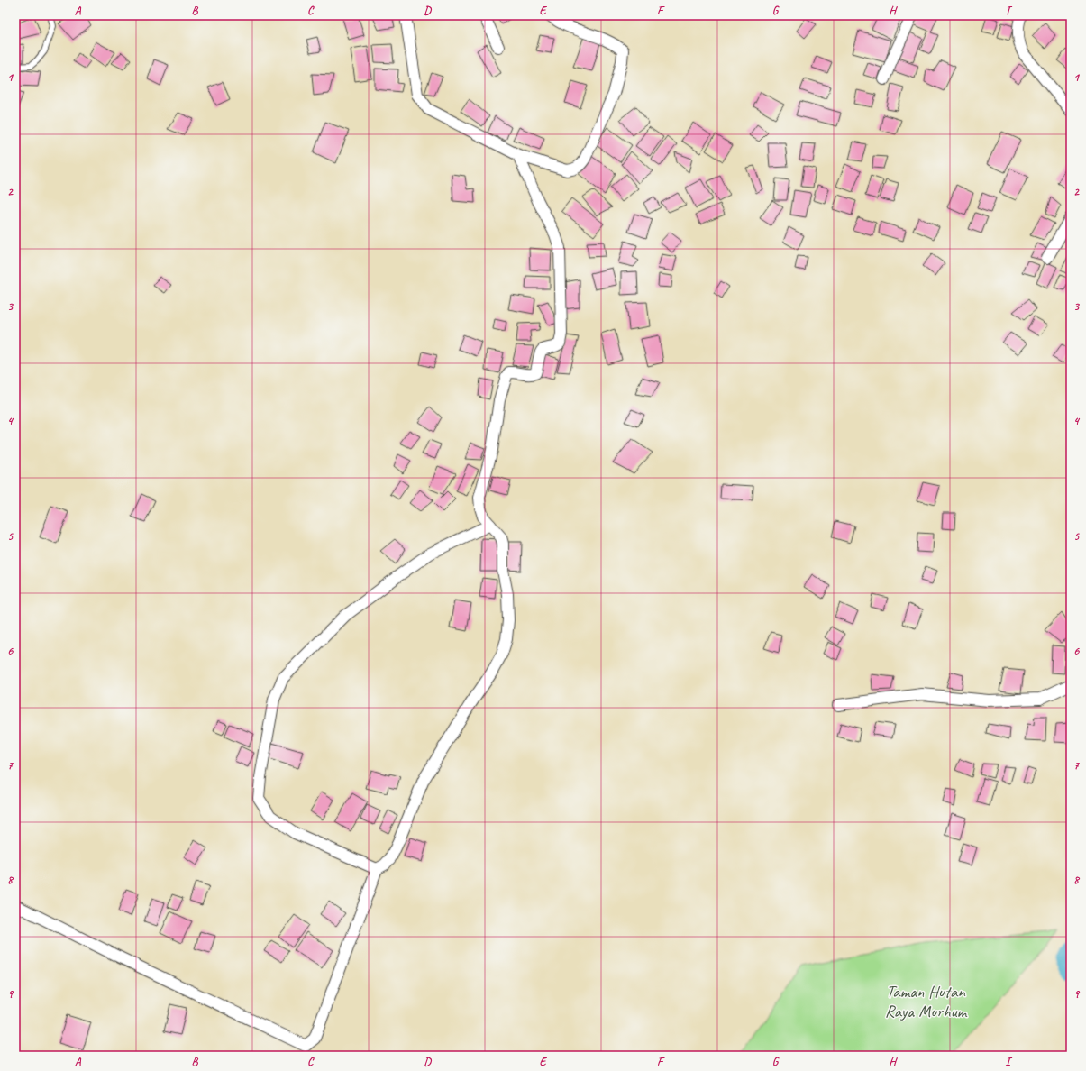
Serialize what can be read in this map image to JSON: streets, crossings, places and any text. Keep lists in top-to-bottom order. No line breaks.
{"parks":["Taman Hutan Raya Murhum"],"grid":{"columns":["A","B","C","D","E","F","G","H","I"],"rows":["1","2","3","4","5","6","7","8","9"]}}
